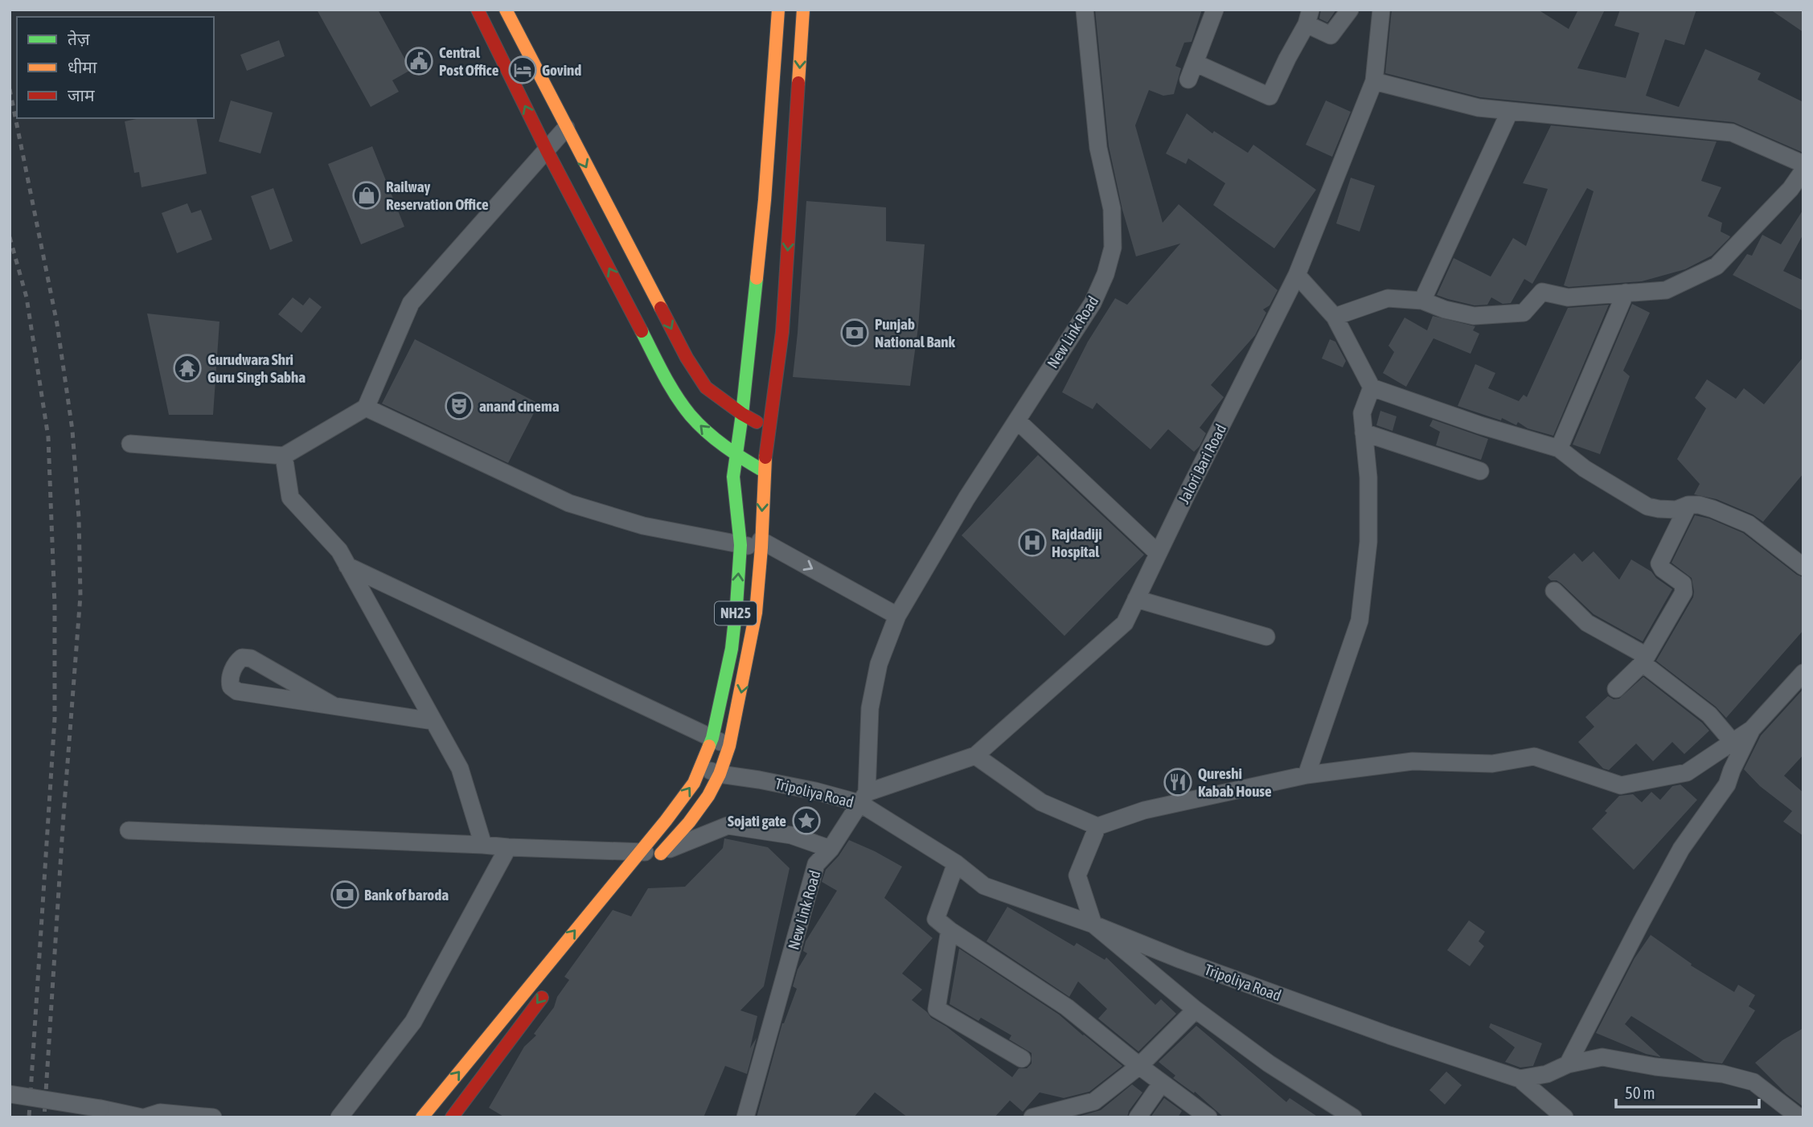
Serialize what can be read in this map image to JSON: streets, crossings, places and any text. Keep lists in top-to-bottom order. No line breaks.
{"streets":{"main road":["NH25"],"street":["New Link Road","Jalori Bari Road","Tripoliya Road"]},"crossings":[["New Link Road","Jalori Bari Road"],["New Link Road","Tripoliya Road"],["Jalori Bari Road","Tripoliya Road"],["NH25","Tripoliya Road"]],"places":{"public building":["Central Post Office"],"hotel":["Govind"],"shop":["Railway Reservation Office"],"bank":["Punjab National Bank","Bank of baroda"],"temple":["Gurudwara Shri Guru Singh Sabha"],"theatre":["anand cinema"],"hospital":["Rajdadiji Hospital"],"restaurant":["Qureshi Kabab House"],"place":["Sojati gate"]},"legend":["तेज़","धीमा","जाम"],"scale_bar":"50 m"}
